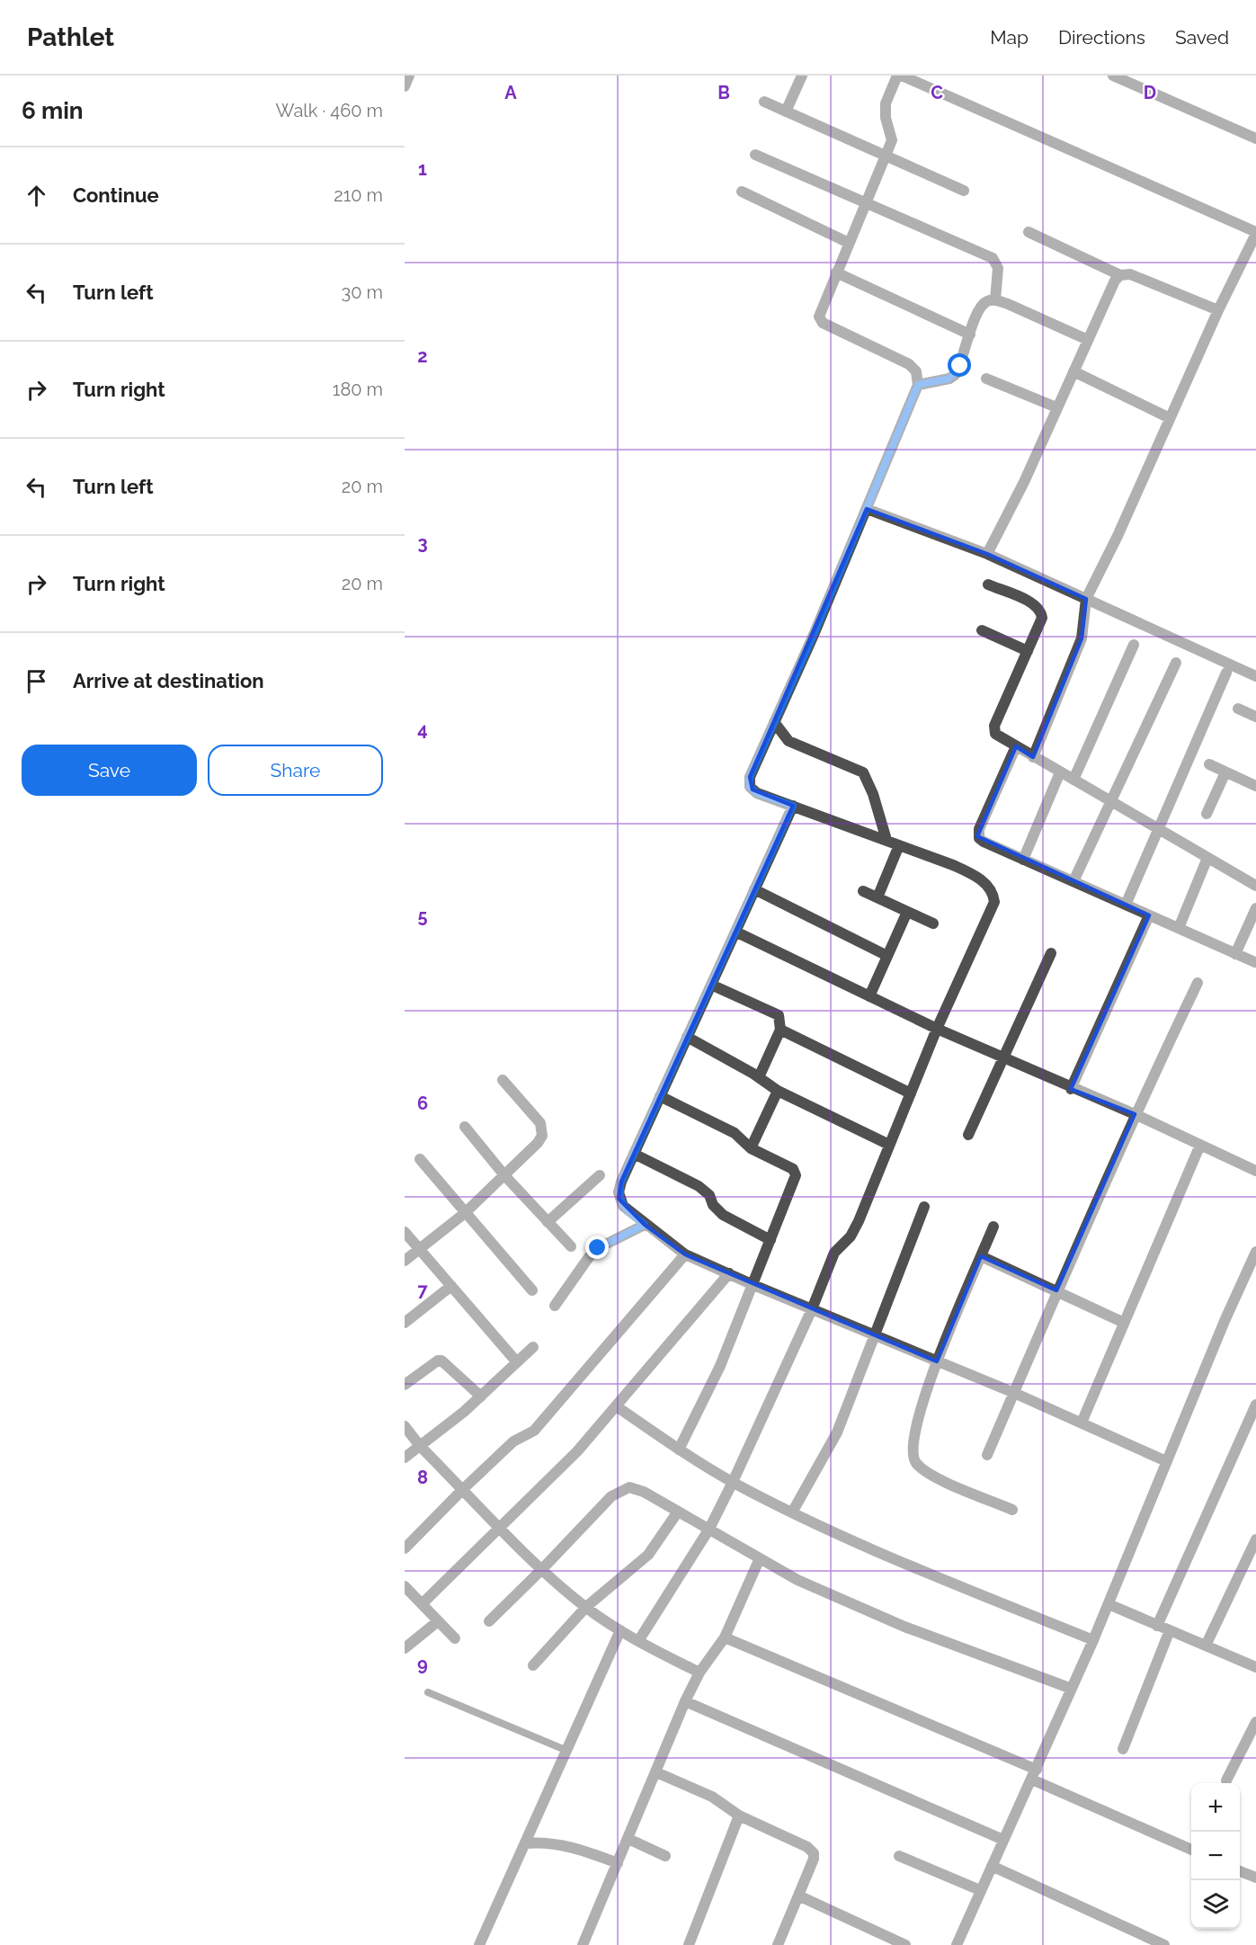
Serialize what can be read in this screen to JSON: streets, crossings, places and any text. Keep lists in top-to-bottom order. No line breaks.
{"page":{"header":"Pathlet","nav":["Map","Directions","Saved"],"heading":["6 min","Walk · 460 m"],"list":[["Continue","210 m"],["Turn left","30 m"],["Turn right","180 m"],["Turn left","20 m"],["Turn right","20 m"],"Arrive at destination"],"buttons":["Save","Share"],"map_buttons":["+","−"]},"grid":{"columns":["A","B","C","D"],"rows":["1","2","3","4","5","6","7","8","9"]}}
